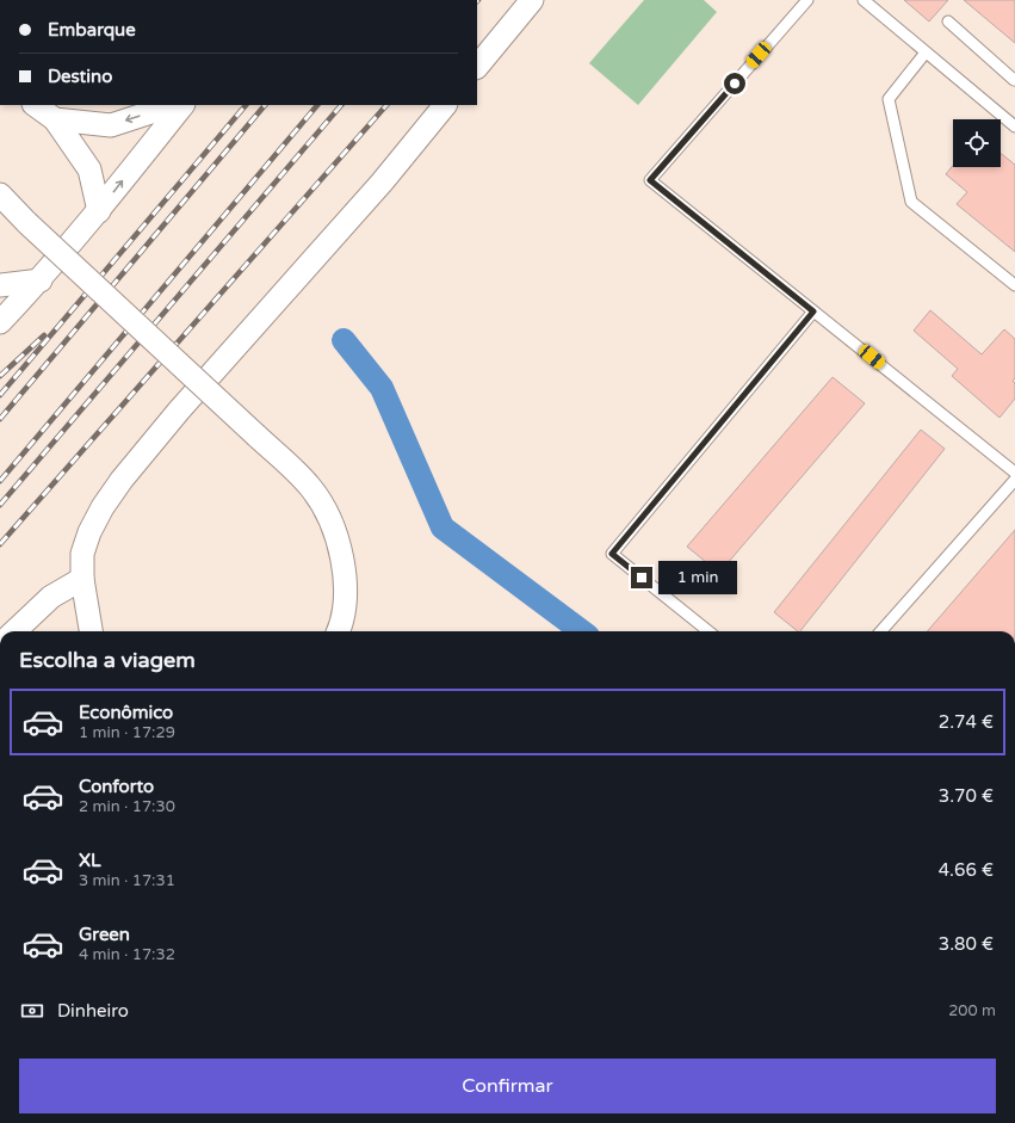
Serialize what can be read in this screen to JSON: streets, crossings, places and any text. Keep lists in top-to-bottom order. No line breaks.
{"page":{"banner":["Embarque","Destino"],"bubble":"1 min","heading":"Escolha a viagem","list":[{"name":"Econômico","note":"1 min · 17:29","value":"2.74 €"},{"name":"Conforto","note":"2 min · 17:30","value":"3.70 €"},{"name":"XL","note":"3 min · 17:31","value":"4.66 €"},{"name":"Green","note":"4 min · 17:32","value":"3.80 €"}],"pay":["Dinheiro","200 m"],"buttons":"Confirmar"}}
